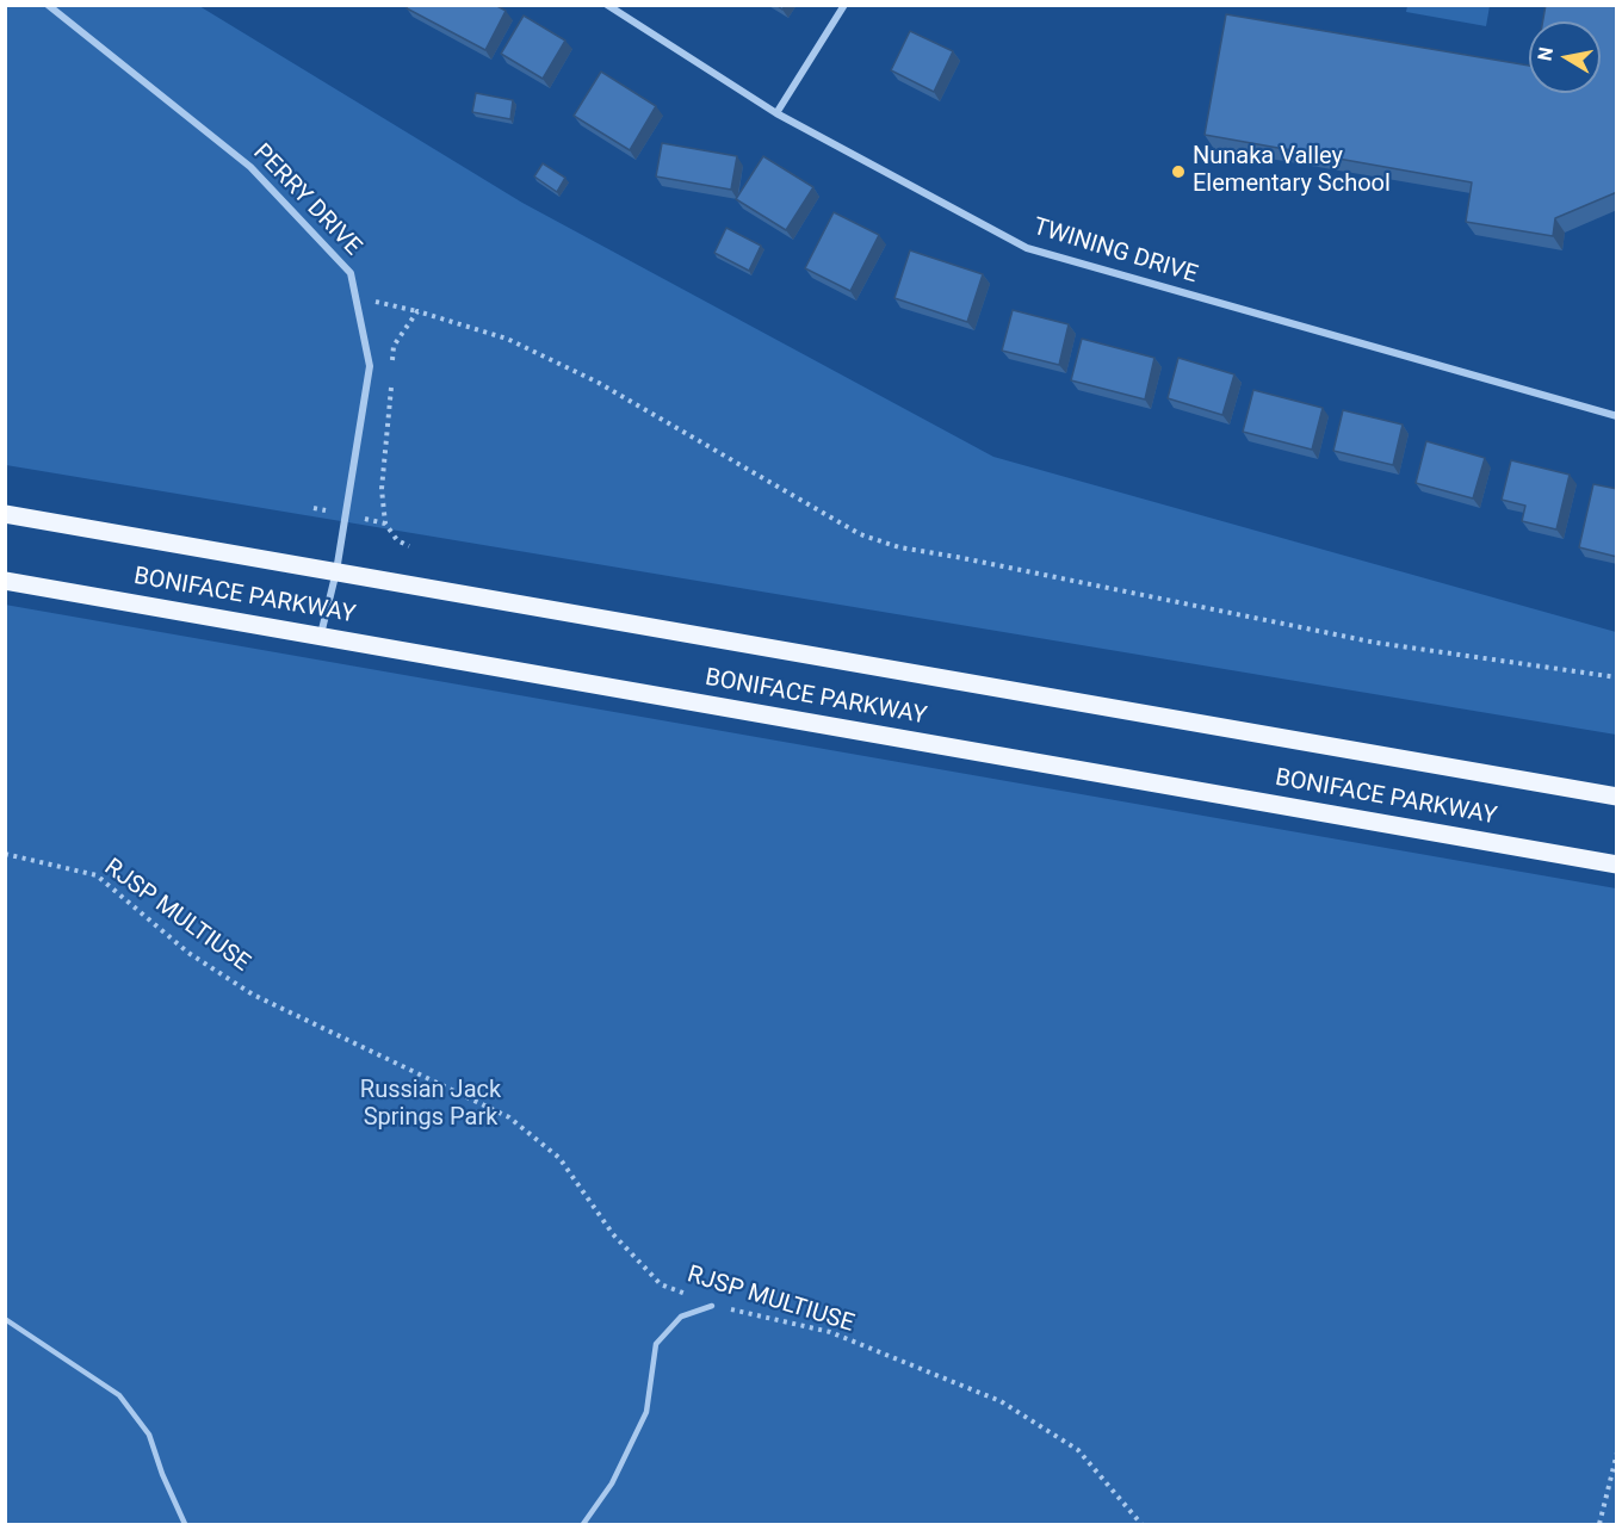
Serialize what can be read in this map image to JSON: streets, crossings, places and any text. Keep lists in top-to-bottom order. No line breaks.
{"streets":{"main road":["BONIFACE PARKWAY"],"street":["PERRY DRIVE","TWINING DRIVE"],"path":["RJSP MULTIUSE"]},"crossings":[["PERRY DRIVE","BONIFACE PARKWAY"]],"parks":["Russian Jack Springs Park"],"places":["Nunaka Valley Elementary School"],"north":"left"}
